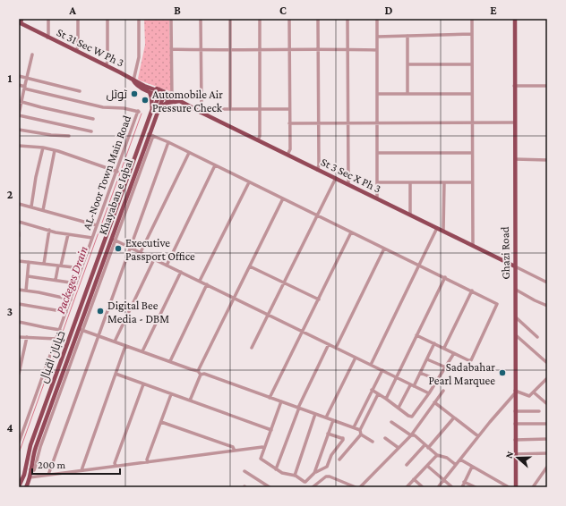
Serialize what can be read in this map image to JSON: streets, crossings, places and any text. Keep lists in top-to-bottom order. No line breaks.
{"streets":{"main road":["St 31 Sec W Ph 3","St 3 Sec X Ph 3","Khayaban e Iqbal","Ghazi Road","خیابان اقبال"],"street":["AL-Noor Town Main Road"]},"crossings":[["St 31 Sec W Ph 3","St 3 Sec X Ph 3"],["St 31 Sec W Ph 3","Khayaban e Iqbal"],["St 31 Sec W Ph 3","خیابان اقبال"],["St 3 Sec X Ph 3","Khayaban e Iqbal"],["St 3 Sec X Ph 3","Ghazi Road"],["St 3 Sec X Ph 3","خیابان اقبال"],["Khayaban e Iqbal","خیابان اقبال"]],"water":["Packeges Drain"],"places":["ٹوٹل","Automobile Air Pressure Check","Executive Passport Office","Digital Bee Media - DBM","Sadabahar Pearl Marquee"],"scale_bar":"200 m","north":"left","grid":{"columns":["A","B","C","D","E"],"rows":["1","2","3","4"]}}
